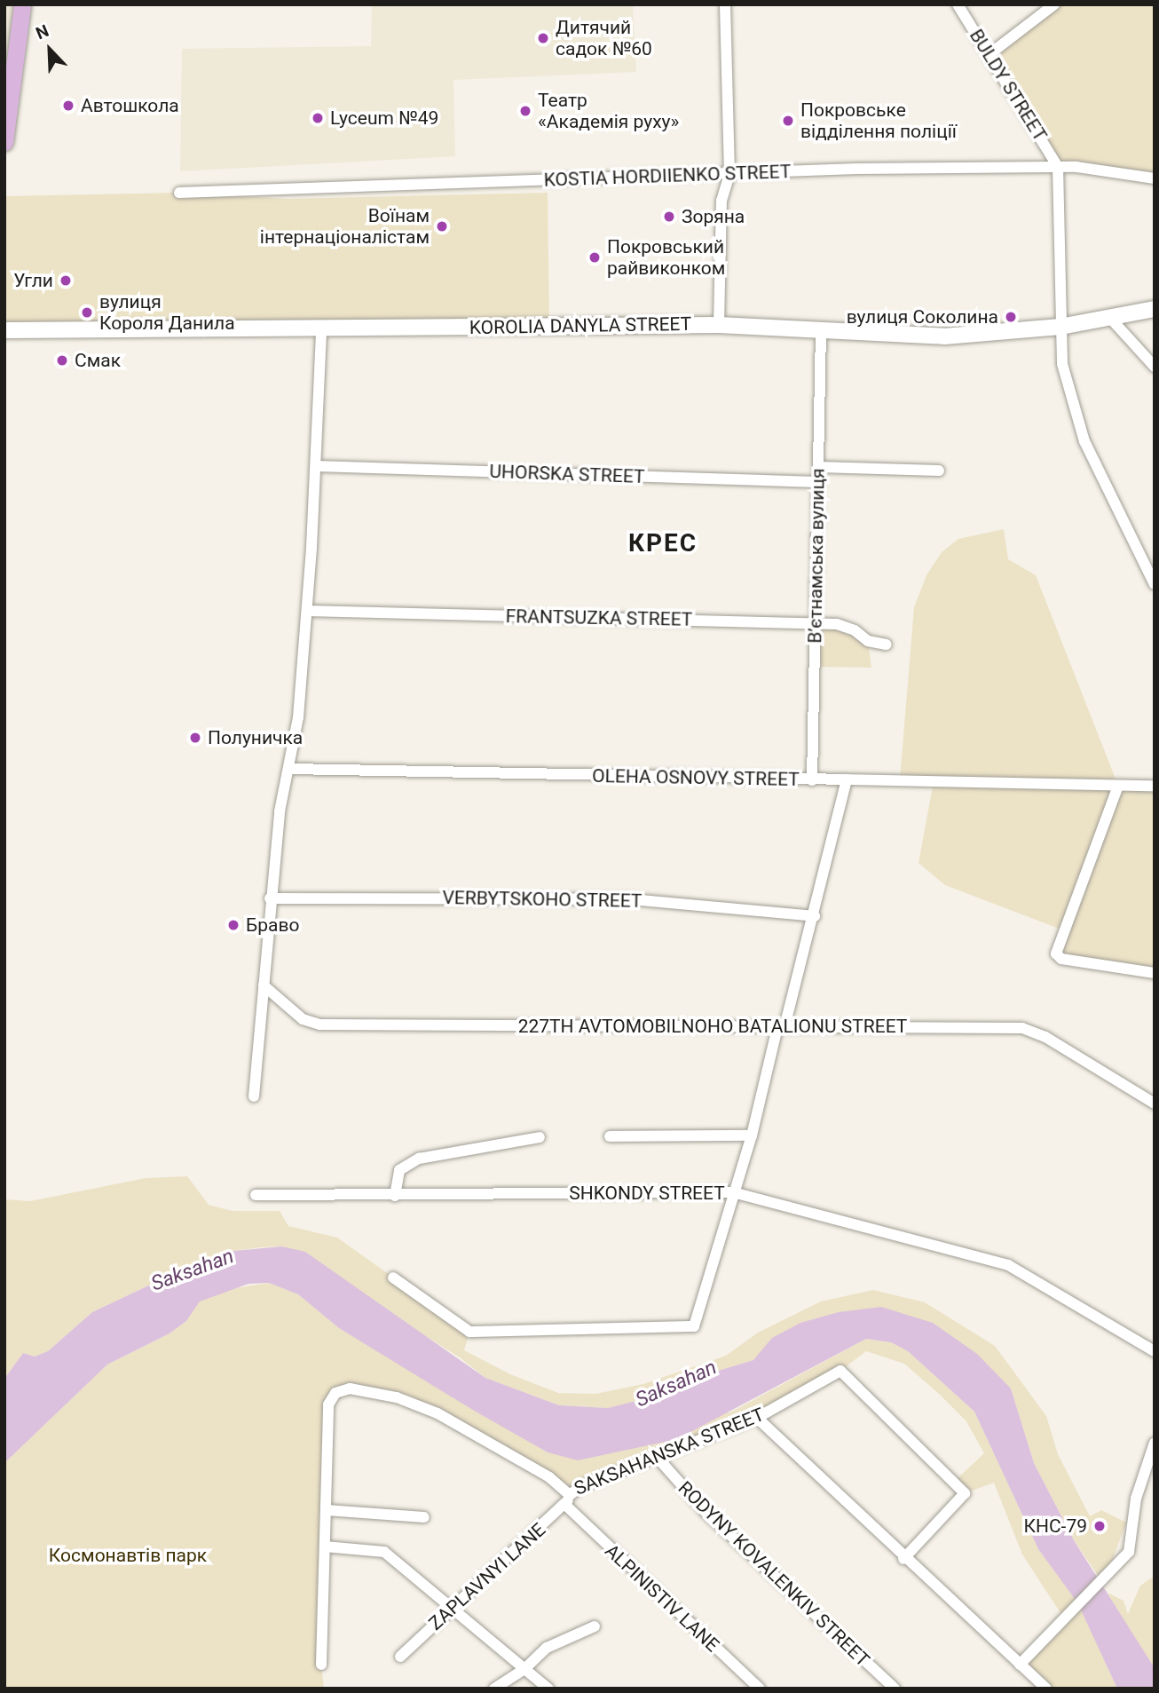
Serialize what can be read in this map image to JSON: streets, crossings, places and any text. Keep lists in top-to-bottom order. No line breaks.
{"streets":{"main road":["KOROLIA DANYLA STREET"],"street":["BULDY STREET","KOSTIA HORDIIENKO STREET","UHORSKA STREET","Вʼєтнамська вулиця","FRANTSUZKA STREET","OLEHA OSNOVY STREET","VERBYTSKOHO STREET","227TH AVTOMOBILNOHO BATALIONU STREET","SHKONDY STREET","SAKSAHANSKA STREET","RODYNY KOVALENKIV STREET","ZAPLAVNYI LANE","ALPINISTIV LANE"]},"crossings":[["BULDY STREET","KOSTIA HORDIIENKO STREET"],["KOROLIA DANYLA STREET","Вʼєтнамська вулиця"],["UHORSKA STREET","Вʼєтнамська вулиця"],["Вʼєтнамська вулиця","FRANTSUZKA STREET"],["Вʼєтнамська вулиця","OLEHA OSNOVY STREET"],["SAKSAHANSKA STREET","RODYNY KOVALENKIV STREET"],["SAKSAHANSKA STREET","ZAPLAVNYI LANE"],["SAKSAHANSKA STREET","ALPINISTIV LANE"],["ZAPLAVNYI LANE","ALPINISTIV LANE"]],"districts":["КРЕС"],"water":["Saksahan"],"parks":["Космонавтів парк"],"places":["Дитячий садок №60","Автошкола","Театр «Академія руху»","Lyceum №49","Покровське відділення поліції","Зоряна","Воїнам інтернаціоналістам","Покровський райвиконком","Угли","вулиця Короля Данила","вулиця Соколина","Смак","Полуничка","Браво","КНС-79"],"north":"top left"}
